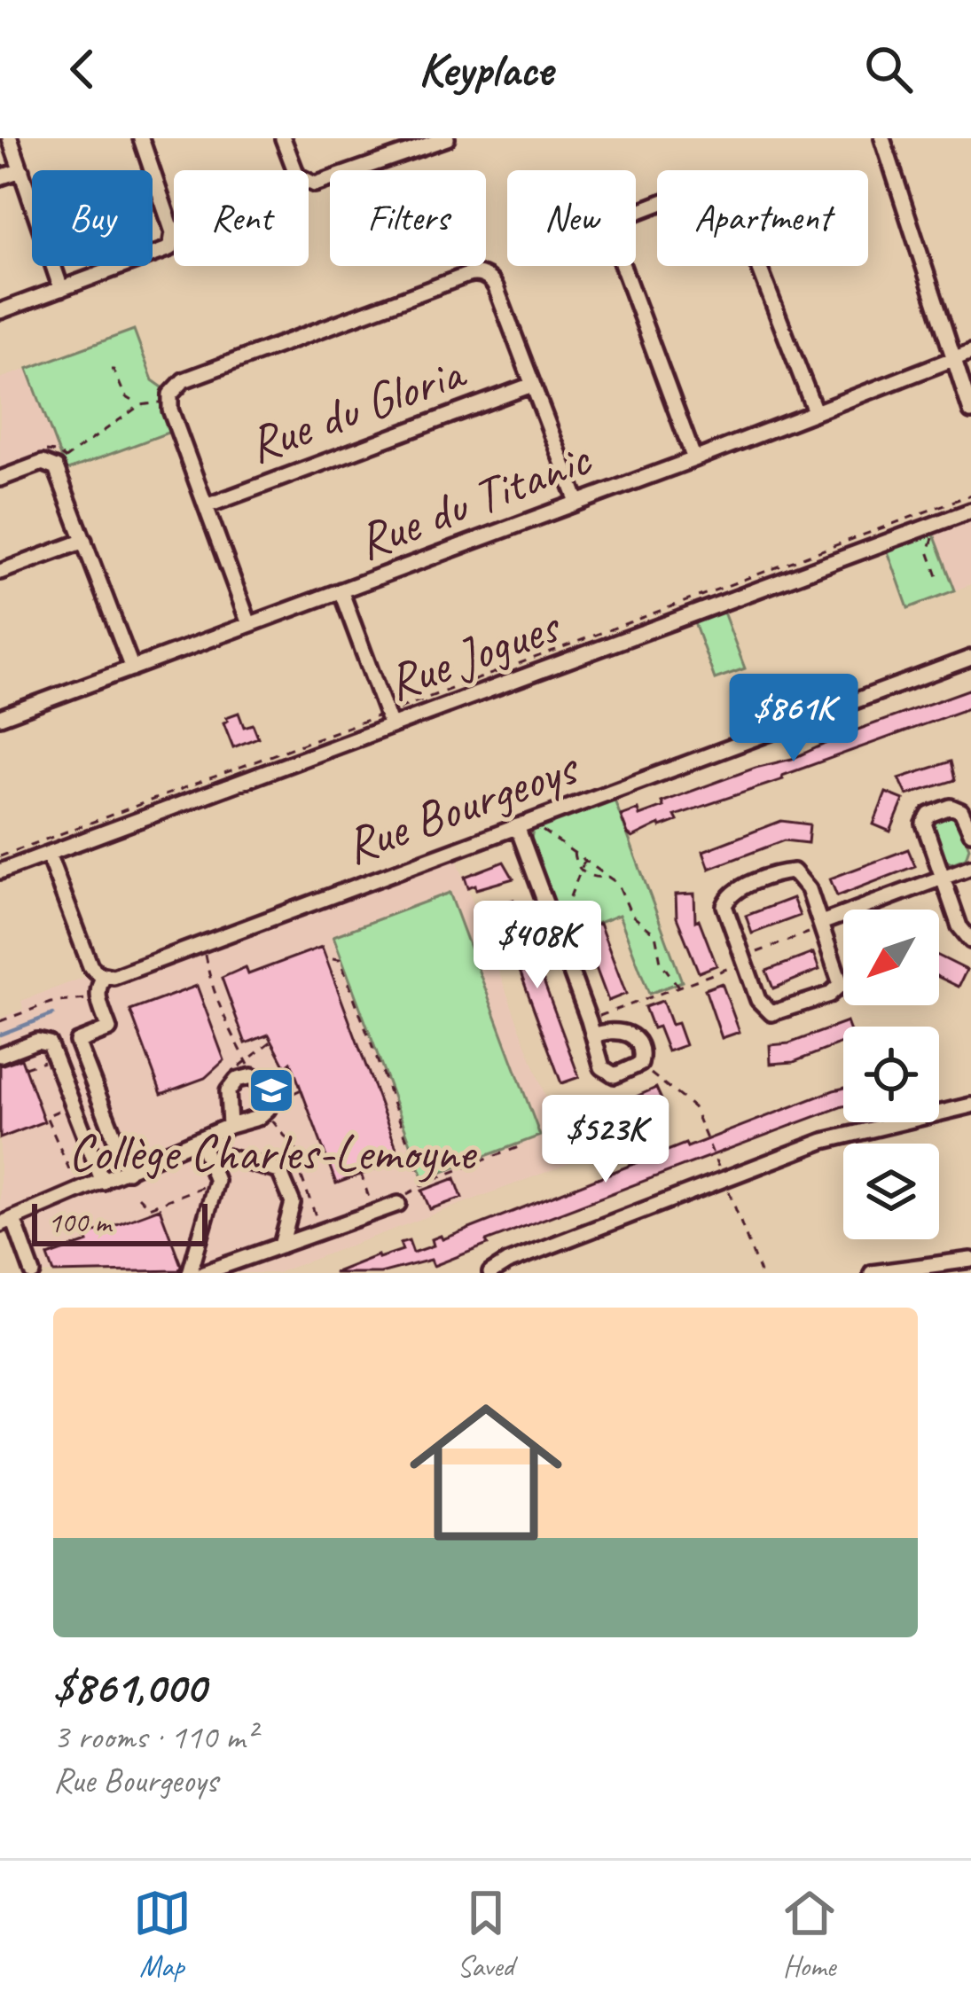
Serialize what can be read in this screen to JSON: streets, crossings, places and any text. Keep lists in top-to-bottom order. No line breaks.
{"streets":{"street":["Rue du Gloria","Rue du Titanic","Rue Jogues","Rue Bourgeoys"]},"places":{"school or university":["Collège Charles-Lemoyne"]},"scale_bar":"100 m","north":"bottom left","page":{"header":"Keyplace","chip":["Buy","Rent","Filters","New","Apartment"],"price":["$861K","$408K","$523K"],"scale":"100 m","list":[{"name":"$861,000","note":"3 rooms · 110 m² · Rue Bourgeoys"}],"tabs":["Map","Saved","Home"]}}
